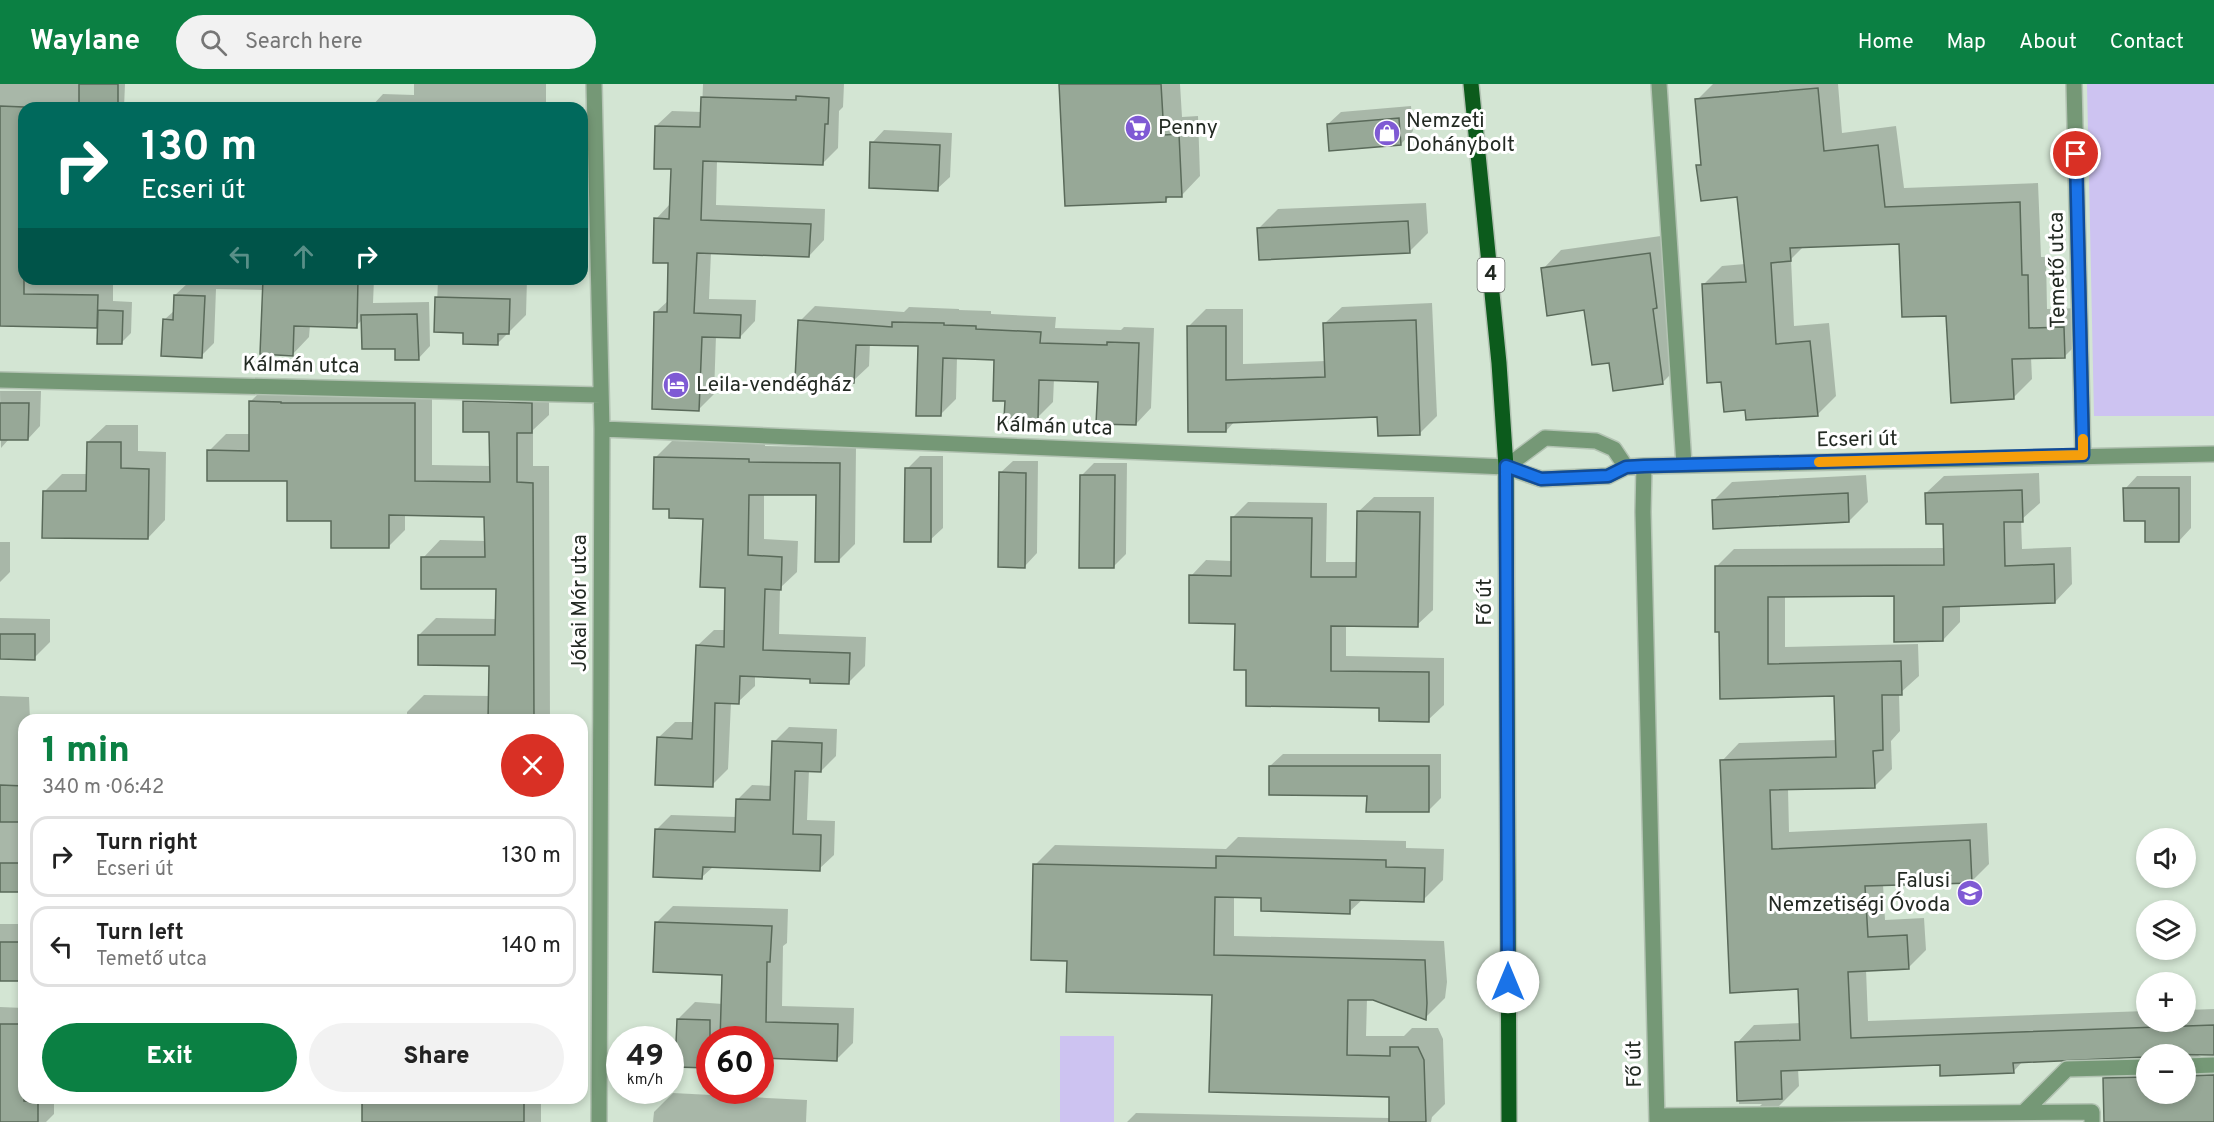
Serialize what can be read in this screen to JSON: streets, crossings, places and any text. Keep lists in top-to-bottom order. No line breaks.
{"streets":{"main road":["4","Fő út"],"street":["Temető utca","Kálmán utca","Ecseri út","Jókai Mór utca"]},"crossings":[["Temető utca","Ecseri út"],["Kálmán utca","Ecseri út"],["Kálmán utca","Fő út"],["Kálmán utca","Jókai Mór utca"],["Ecseri út","Fő út"]],"places":{"supermarket":["Penny"],"shop":["Nemzeti Dohánybolt"],"hotel":["Leila-vendégház"],"school or university":["Falusi Nemzetiségi Óvoda"]},"page":{"header":"Waylane","search":"Search here","nav":["Home","Map","About","Contact"],"turn":["130 m","Ecseri út"],"heading":["1 min","340 m · 06:42"],"list":[{"name":"Turn right","note":"Ecseri út","value":"130 m"},{"name":"Turn left","note":"Temető utca","value":"140 m"}],"map_buttons":["+","−"],"buttons":["Exit","Share"],"speed":"49 km/h","limit":"60"}}
